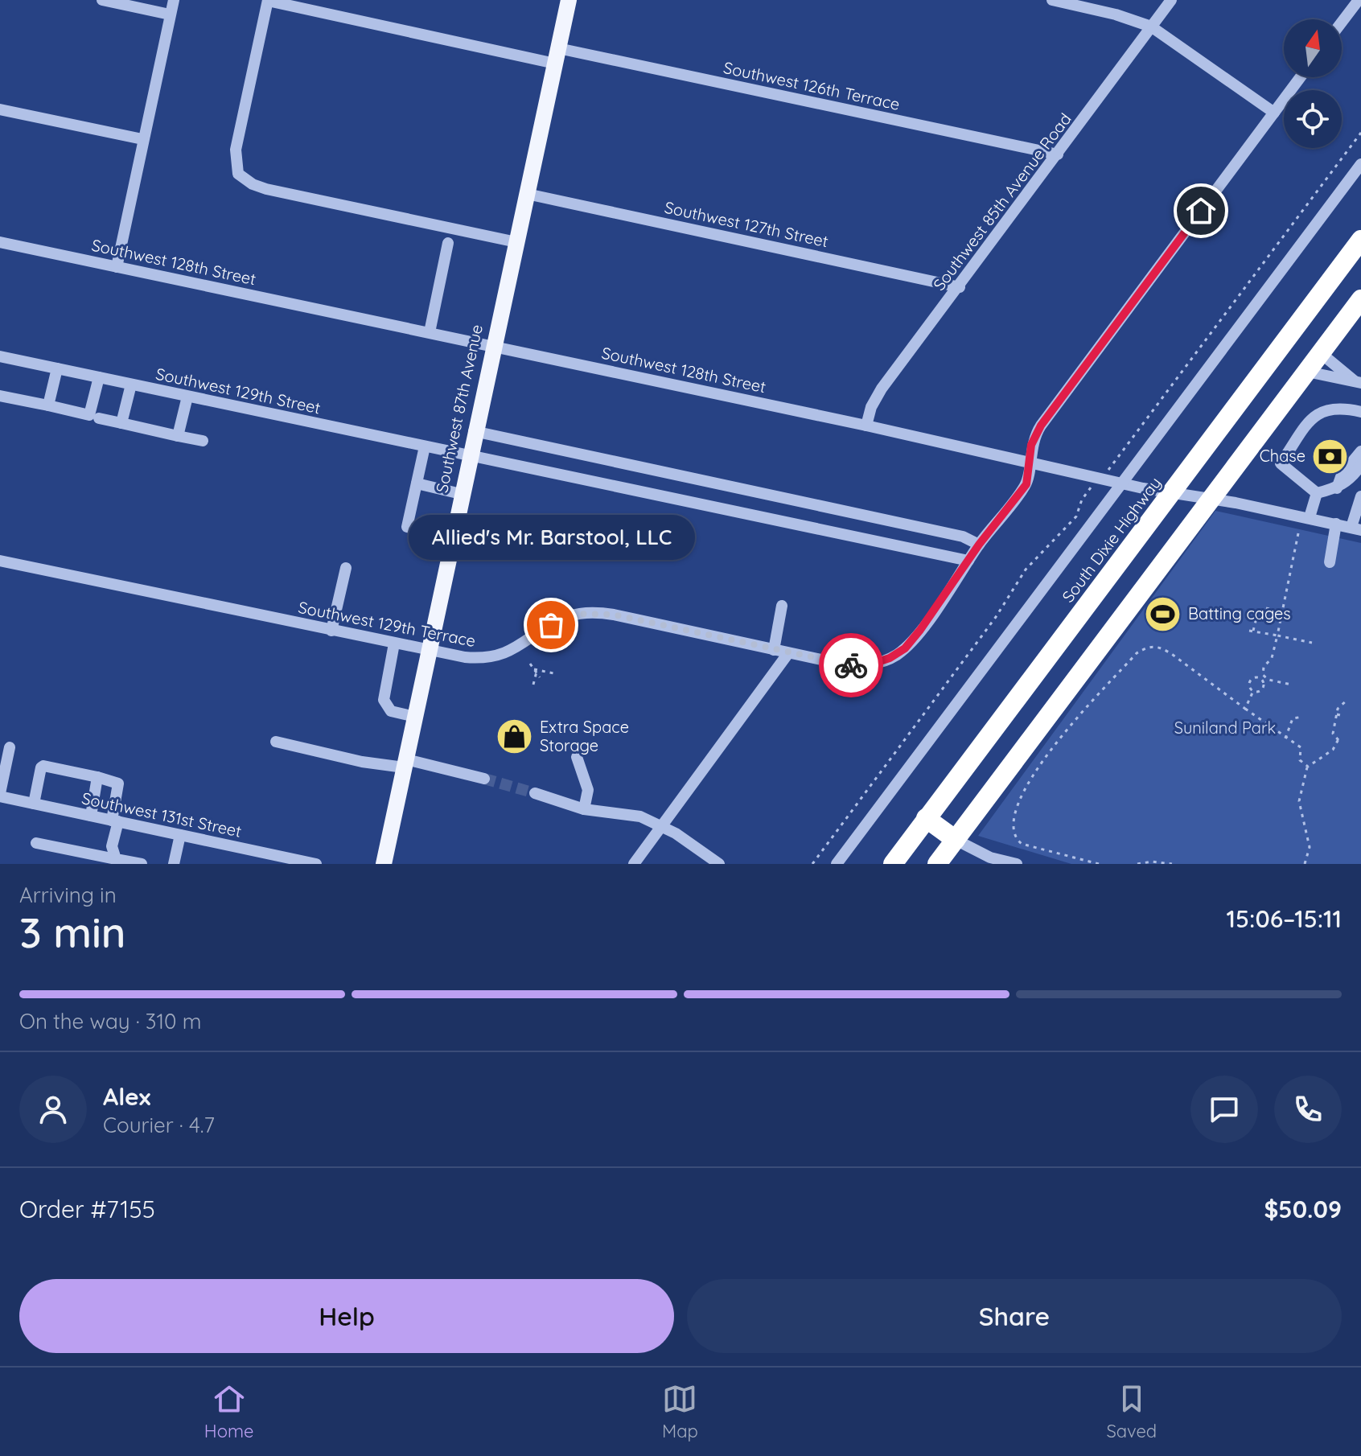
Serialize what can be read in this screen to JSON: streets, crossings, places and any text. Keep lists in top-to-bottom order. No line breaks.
{"streets":{"highway":["South Dixie Highway"],"main road":["Southwest 87th Avenue"],"street":["Southwest 126th Terrace","Southwest 85th Avenue Road","Southwest 127th Street","Southwest 128th Street","Southwest 129th Street","Southwest 129th Terrace","Southwest 131st Street"]},"crossings":[["Southwest 126th Terrace","Southwest 85th Avenue Road"],["Southwest 126th Terrace","Southwest 87th Avenue"],["Southwest 85th Avenue Road","Southwest 127th Street"],["Southwest 85th Avenue Road","Southwest 128th Street"],["Southwest 127th Street","Southwest 87th Avenue"],["Southwest 128th Street","Southwest 87th Avenue"],["Southwest 128th Street","South Dixie Highway"],["Southwest 129th Street","Southwest 87th Avenue"],["Southwest 129th Street","Southwest 129th Terrace"],["Southwest 87th Avenue","Southwest 129th Terrace"]],"parks":["Suniland Park"],"places":{"bank":["Chase"],"sports":["Batting cages"],"other":["Allied's Mr. Barstool, LLC"],"shop":["Extra Space Storage"]},"north":"top","page":{"bubble":"Allied's Mr. Barstool, LLC","heading":["3 min","Arriving in","15:06–15:11"],"panel":["Alex","Courier · 4.7","Order #7155","$50.09"],"bar":"On the way · 310 m","buttons":["Help","Share"],"tabs":["Home","Map","Saved"]}}
